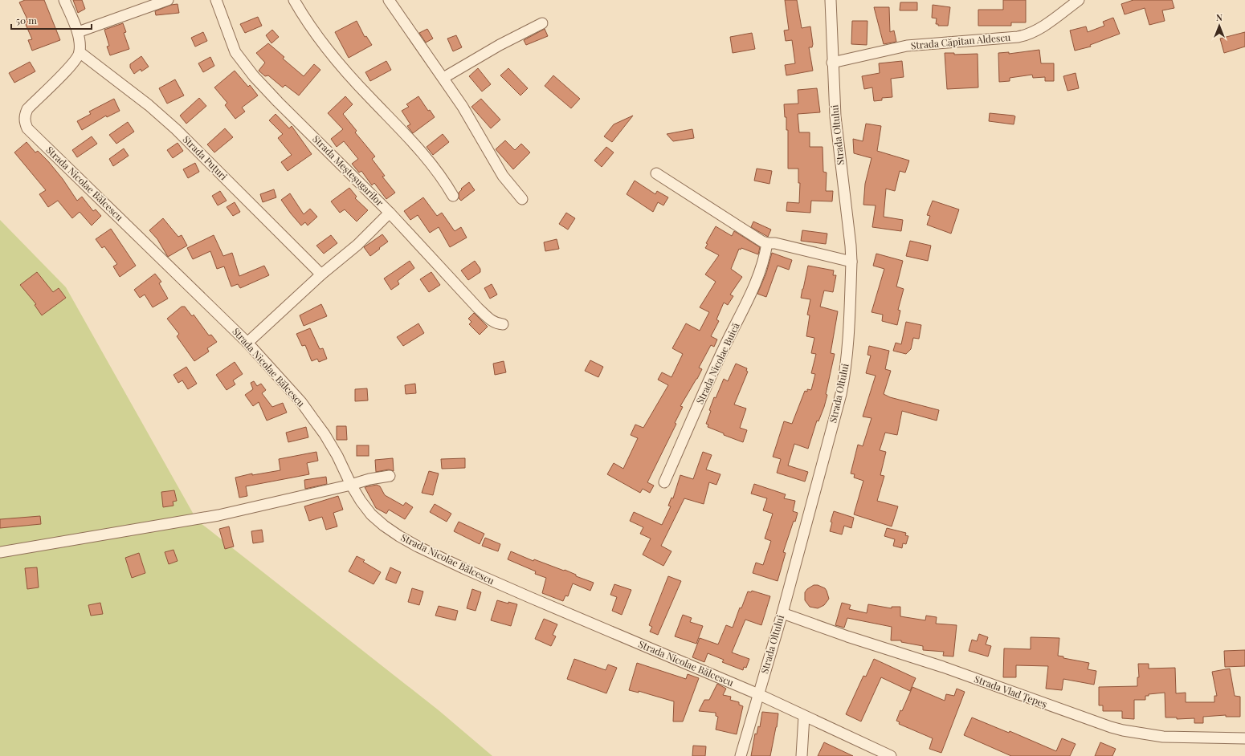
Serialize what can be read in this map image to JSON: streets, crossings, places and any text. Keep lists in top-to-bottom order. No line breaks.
{"streets":{"street":["Strada Căpitan Aldescu","Strada Oltului","Strada Puțuri","Strada Meșteșugarilor","Strada Nicolae Bălcescu","Strada Nicolae Buică","Strada Vlad Țepeș"]},"crossings":[["Strada Căpitan Aldescu","Strada Oltului"],["Strada Oltului","Strada Nicolae Bălcescu"],["Strada Oltului","Strada Vlad Țepeș"],["Strada Puțuri","Strada Nicolae Bălcescu"]],"scale_bar":"50 m","north":"top"}
